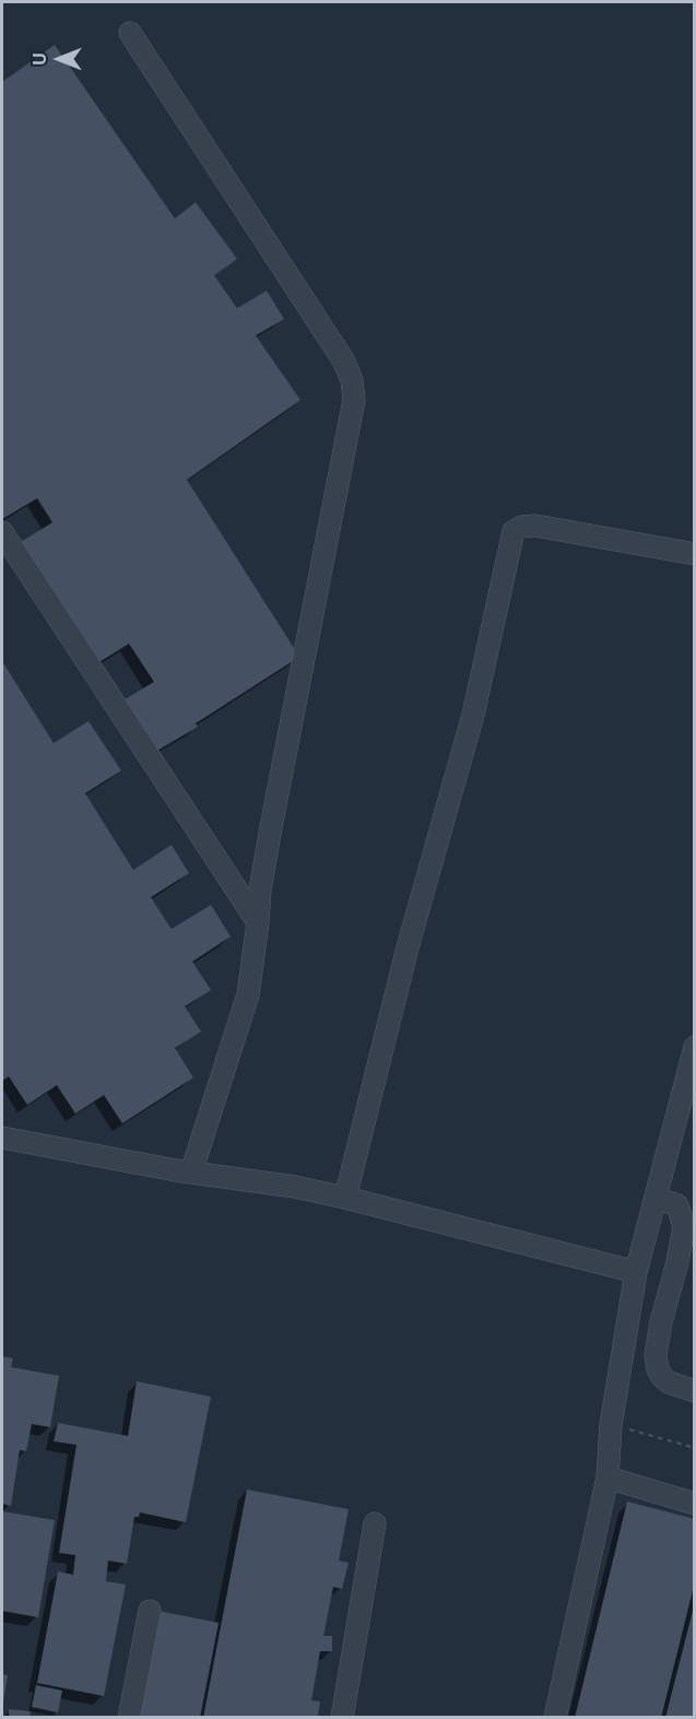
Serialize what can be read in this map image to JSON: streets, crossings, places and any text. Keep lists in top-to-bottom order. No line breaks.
{"north":"left"}
